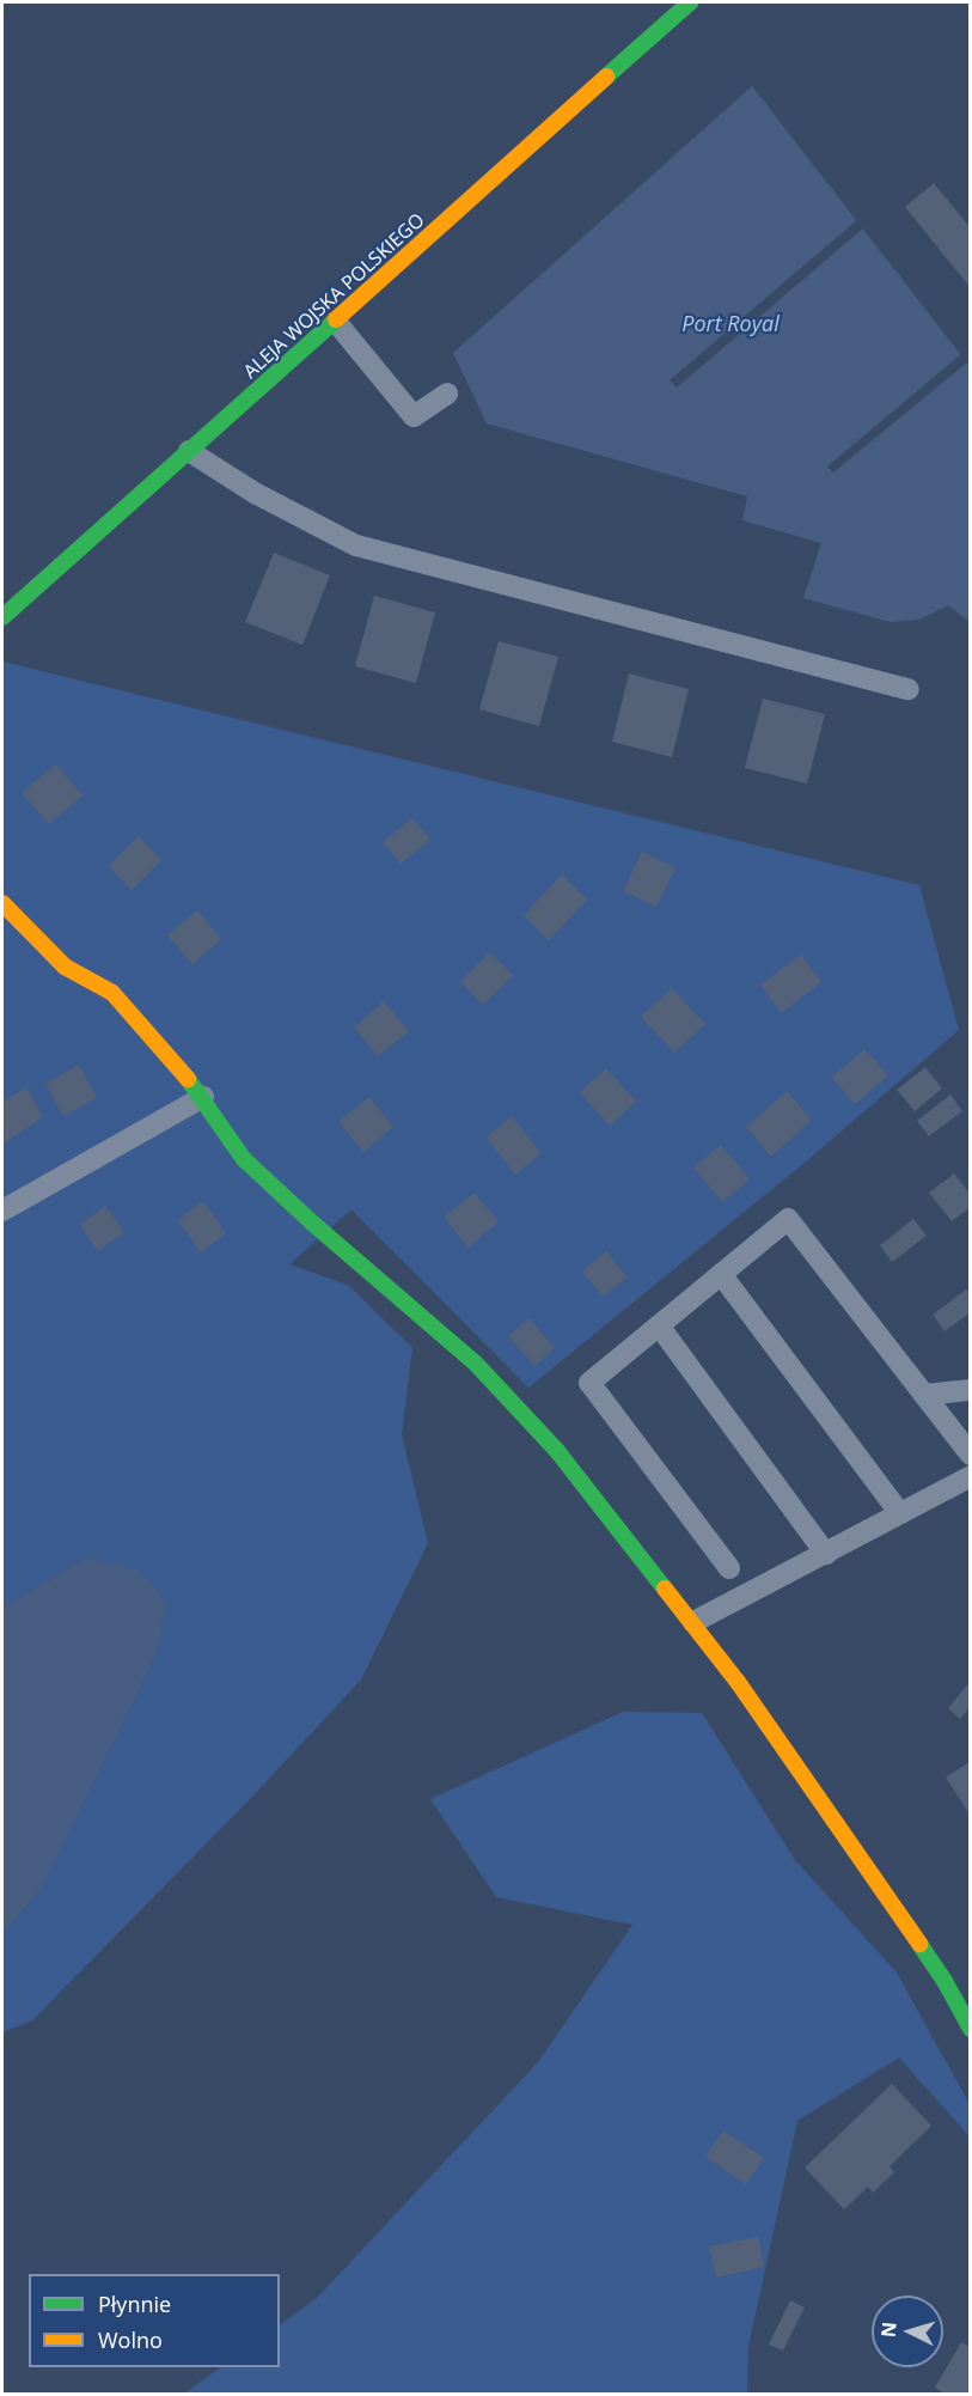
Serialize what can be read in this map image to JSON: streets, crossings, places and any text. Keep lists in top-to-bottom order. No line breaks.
{"streets":{"street":["ALEJA WOJSKA POLSKIEGO"]},"water":["Port Royal"],"legend":["Płynnie","Wolno"],"north":"left"}
